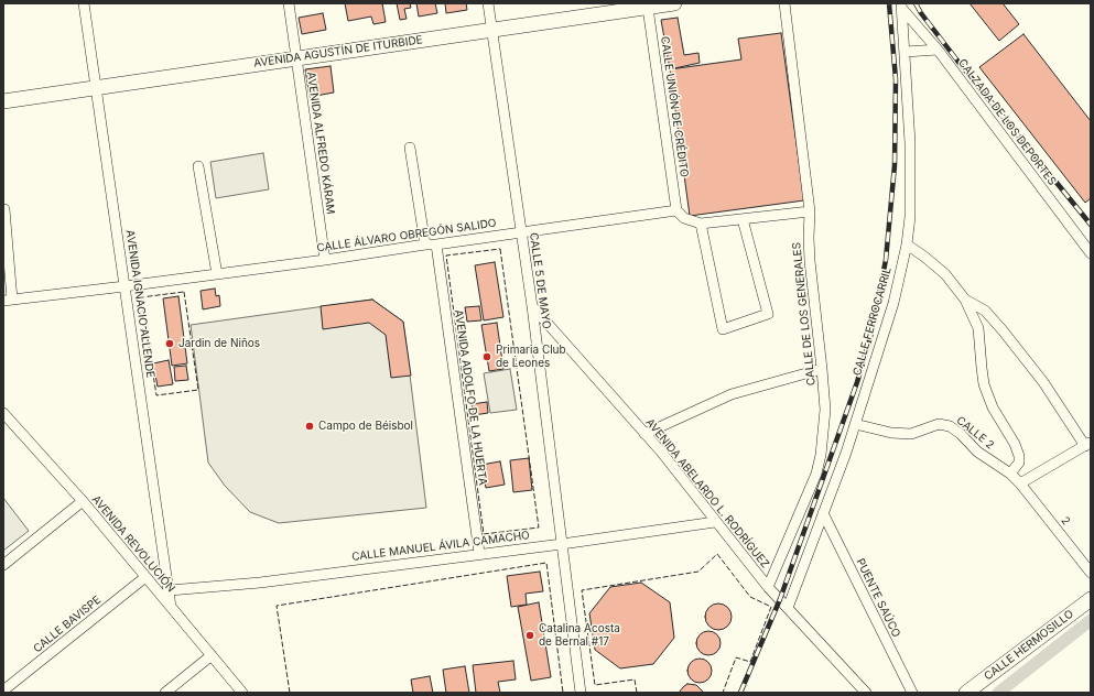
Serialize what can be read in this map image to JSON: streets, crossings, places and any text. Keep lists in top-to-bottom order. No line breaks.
{"streets":{"street":["AVENIDA AGUSTÍN DE ITURBIDE","CALLE UNIÓN DE CRÉDITO","CALZADA DE LOS DEPORTES","AVENIDA ALFREDO KÁRAM","CALLE ÁLVARO OBREGÓN SALIDO","CALLE 5 DE MAYO","AVENIDA IGNACIO ALLENDE","CALLE DE LOS GENERALES","CALLE FERROCARRIL","AVENIDA ADOLFO DE LA HUERTA","CALLE 2","AVENIDA ABELARDO L. RODRÍGUEZ","2","AVENIDA REVOLUCIÓN","CALLE MANUEL ÁVILA CAMACHO","PUENTE SAÚCO","CALLE BAVISPE","CALLE HERMOSILLO"]},"crossings":[["AVENIDA AGUSTÍN DE ITURBIDE","CALLE UNIÓN DE CRÉDITO"],["AVENIDA AGUSTÍN DE ITURBIDE","AVENIDA ALFREDO KÁRAM"],["AVENIDA AGUSTÍN DE ITURBIDE","CALLE 5 DE MAYO"],["AVENIDA AGUSTÍN DE ITURBIDE","AVENIDA IGNACIO ALLENDE"],["CALLE UNIÓN DE CRÉDITO","CALLE ÁLVARO OBREGÓN SALIDO"],["CALZADA DE LOS DEPORTES","CALLE FERROCARRIL"],["AVENIDA ALFREDO KÁRAM","CALLE ÁLVARO OBREGÓN SALIDO"],["CALLE ÁLVARO OBREGÓN SALIDO","CALLE 5 DE MAYO"],["CALLE ÁLVARO OBREGÓN SALIDO","AVENIDA IGNACIO ALLENDE"],["CALLE ÁLVARO OBREGÓN SALIDO","AVENIDA ADOLFO DE LA HUERTA"],["CALLE 5 DE MAYO","AVENIDA ABELARDO L. RODRÍGUEZ"],["CALLE 5 DE MAYO","CALLE MANUEL ÁVILA CAMACHO"],["AVENIDA IGNACIO ALLENDE","AVENIDA REVOLUCIÓN"],["AVENIDA IGNACIO ALLENDE","CALLE MANUEL ÁVILA CAMACHO"],["CALLE DE LOS GENERALES","AVENIDA ABELARDO L. RODRÍGUEZ"],["CALLE FERROCARRIL","CALLE 2"],["CALLE FERROCARRIL","AVENIDA ABELARDO L. RODRÍGUEZ"],["CALLE FERROCARRIL","PUENTE SAÚCO"],["AVENIDA ADOLFO DE LA HUERTA","CALLE MANUEL ÁVILA CAMACHO"],["CALLE 2","2"],["AVENIDA ABELARDO L. RODRÍGUEZ","CALLE MANUEL ÁVILA CAMACHO"],["AVENIDA REVOLUCIÓN","CALLE BAVISPE"]],"places":["Jardin de Niños","Primaria Club de Leones","Campo de Béisbol","Catalina Acosta de Bernal #17"]}
